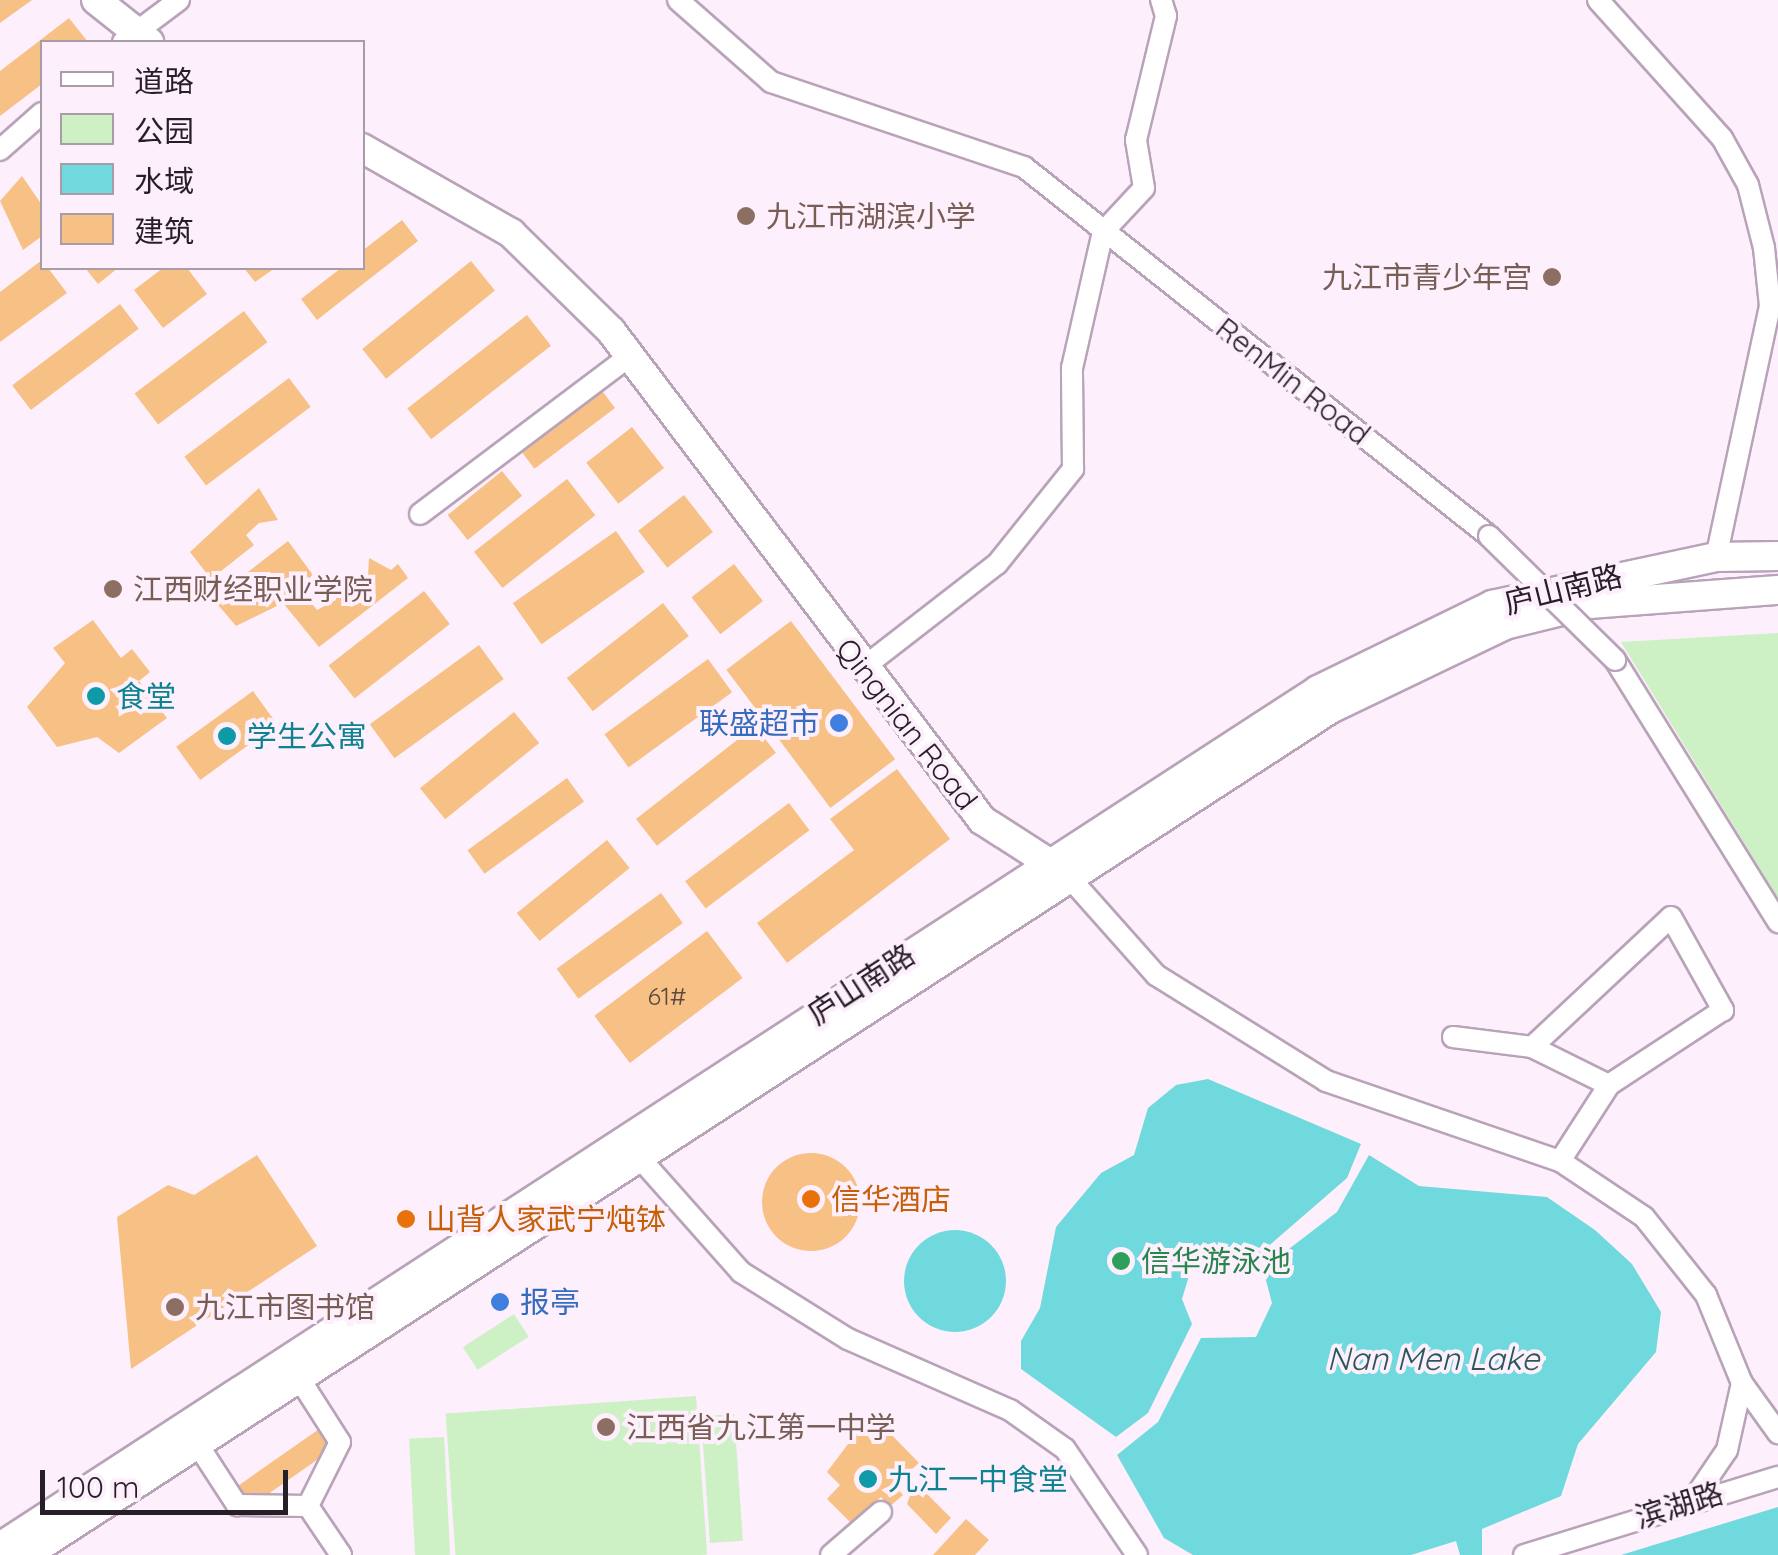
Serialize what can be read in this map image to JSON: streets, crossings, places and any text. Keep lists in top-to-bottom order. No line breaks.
{"streets":{"main road":["庐山南路","Qingnian Road"],"street":["RenMin Road","滨湖路"]},"crossings":[["庐山南路","Qingnian Road"]],"water":["Nan Men Lake"],"places":["九江市湖滨小学","九江市青少年宫","江西财经职业学院","食堂","联盛超市","学生公寓","信华酒店","山背人家武宁炖钵","信华游泳池","报亭","九江市图书馆","江西省九江第一中学","九江一中食堂"],"house_numbers":["61#"],"legend":["道路","公园","水域","建筑"],"scale_bar":"100 m"}
